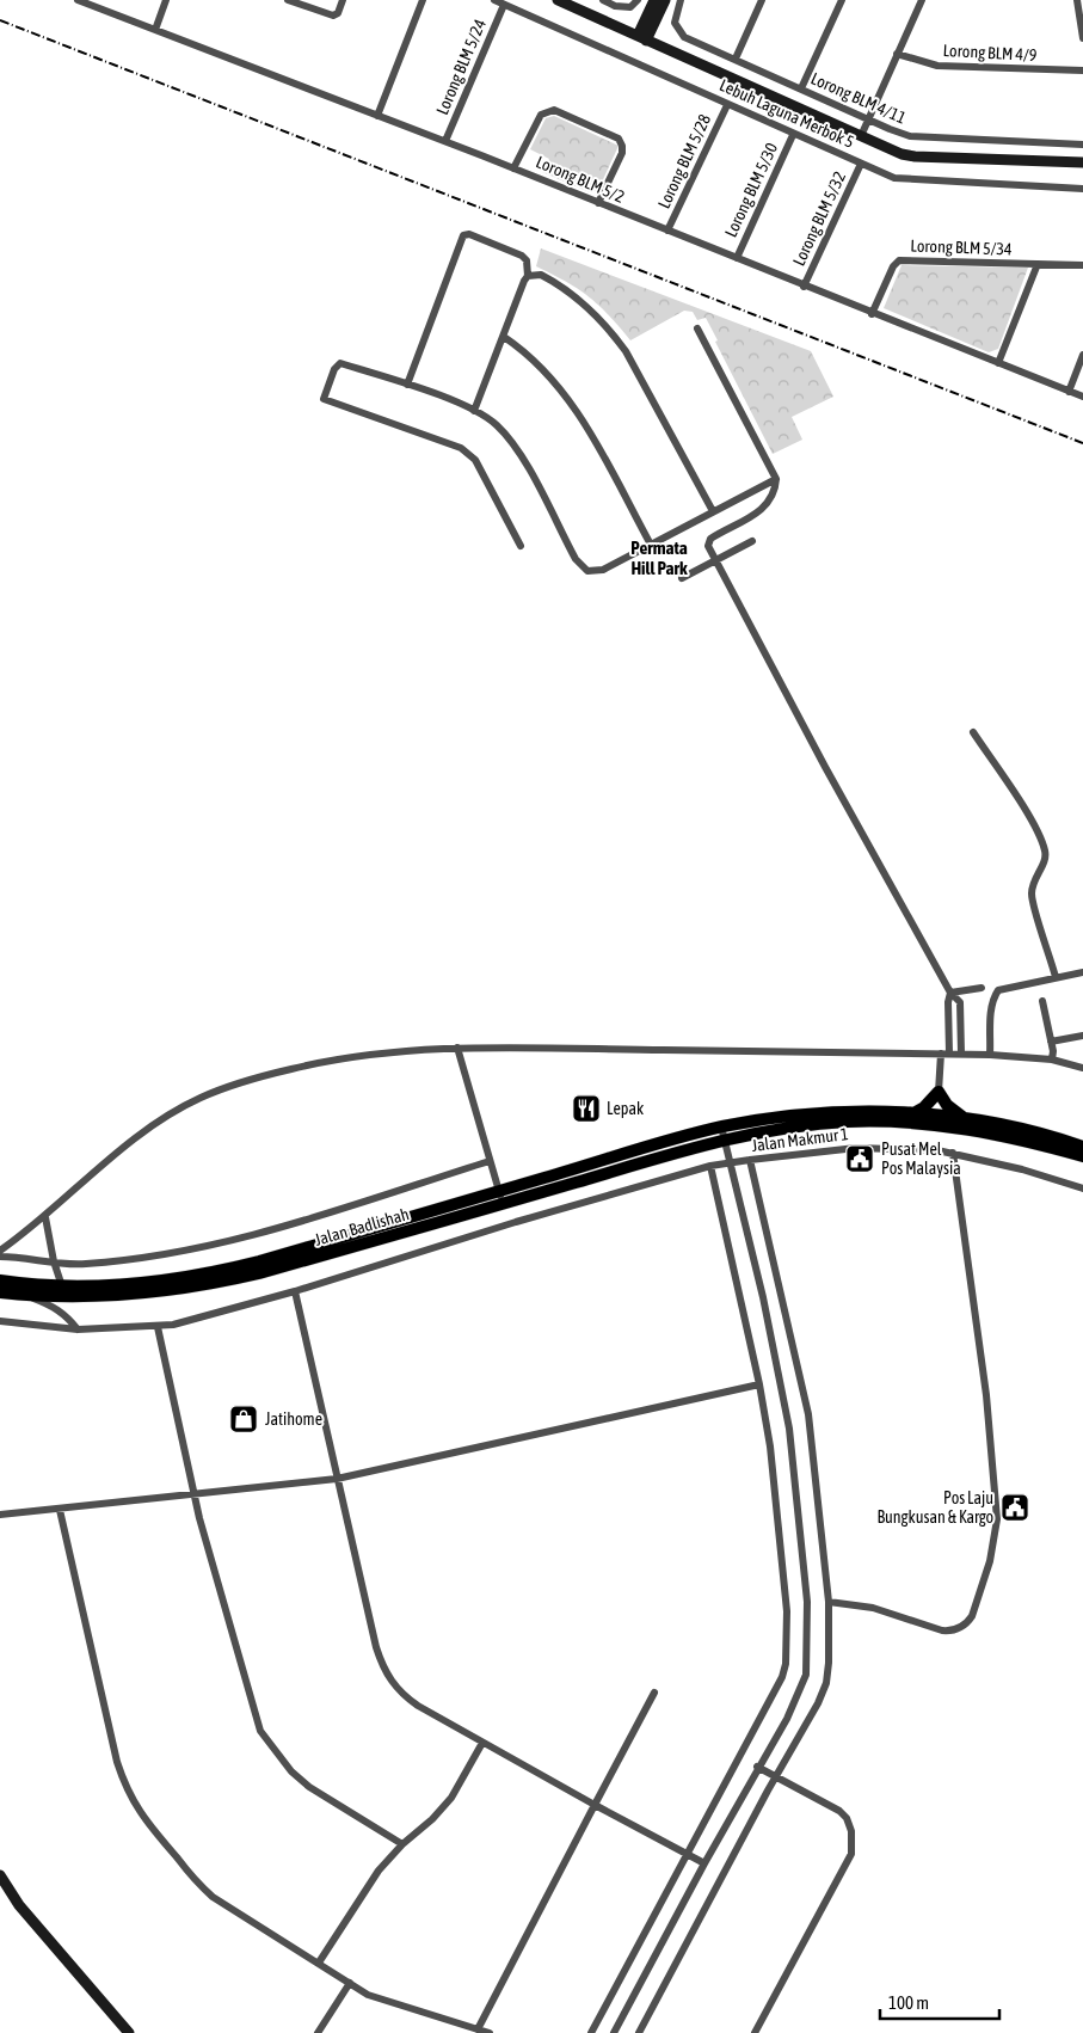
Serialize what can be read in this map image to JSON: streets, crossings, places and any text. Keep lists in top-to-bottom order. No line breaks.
{"streets":{"main road":["Jalan Badlishah"],"street":["Lorong BLM 4/9","Lorong BLM 5/24","Lorong BLM 4/11","Lebuh Laguna Merbok 5","Lorong BLM 5/28","Lorong BLM 5/2","Lorong BLM 5/30","Lorong BLM 5/32","Lorong BLM 5/34","Jalan Makmur 1"]},"crossings":[["Lorong BLM 5/24","Lebuh Laguna Merbok 5"],["Lorong BLM 5/24","Lorong BLM 5/2"],["Lebuh Laguna Merbok 5","Lorong BLM 5/28"],["Lebuh Laguna Merbok 5","Lorong BLM 5/30"],["Lebuh Laguna Merbok 5","Lorong BLM 5/32"],["Lorong BLM 5/28","Lorong BLM 5/2"],["Lorong BLM 5/2","Lorong BLM 5/30"],["Lorong BLM 5/2","Lorong BLM 5/32"],["Lorong BLM 5/2","Lorong BLM 5/34"]],"districts":["Permata Hill Park"],"places":{"restaurant":["Lepak"],"public building":["Pusat Mel Pos Malaysia","Pos Laju Bungkusan & Kargo"],"shop":["Jatihome"]},"scale_bar":"100 m"}
